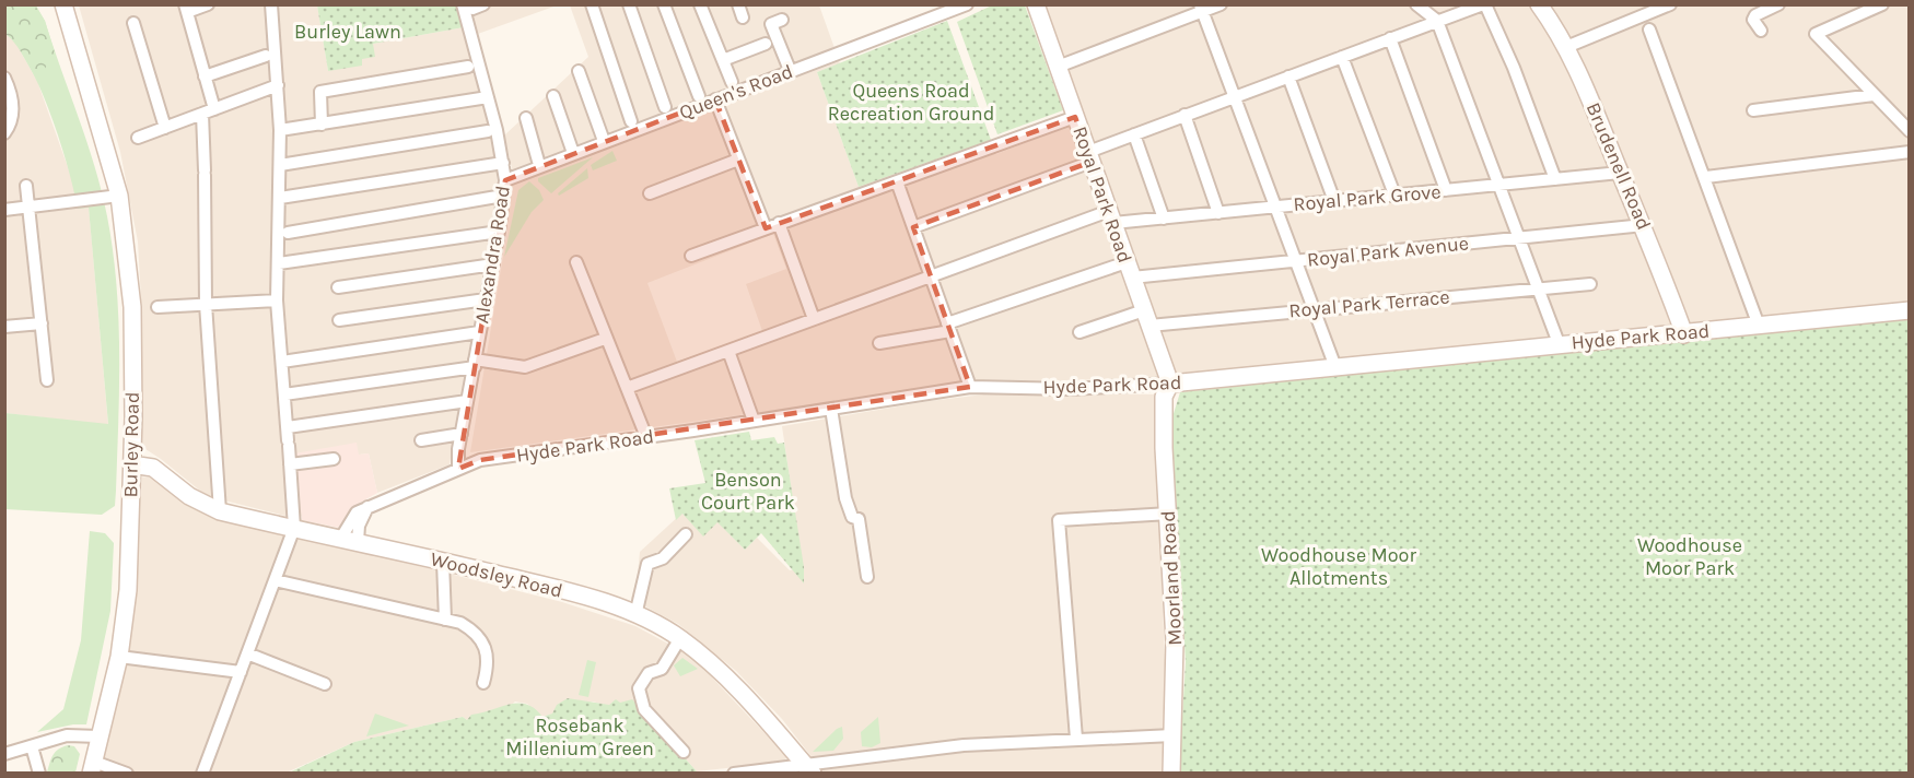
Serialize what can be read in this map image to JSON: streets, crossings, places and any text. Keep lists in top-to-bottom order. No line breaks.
{"streets":{"street":["Queen's Road","Brudenell Road","Royal Park Road","Royal Park Grove","Royal Park Avenue","Alexandra Road","Royal Park Terrace","Hyde Park Road","Burley Road","Woodsley Road","Moorland Road"]},"crossings":[["Queen's Road","Alexandra Road"],["Brudenell Road","Royal Park Grove"],["Brudenell Road","Royal Park Avenue"],["Brudenell Road","Hyde Park Road"],["Royal Park Road","Royal Park Grove"],["Royal Park Road","Royal Park Avenue"],["Royal Park Road","Royal Park Terrace"],["Royal Park Road","Hyde Park Road"],["Royal Park Road","Moorland Road"],["Alexandra Road","Hyde Park Road"],["Hyde Park Road","Woodsley Road"],["Hyde Park Road","Moorland Road"],["Burley Road","Woodsley Road"]],"parks":["Burley Lawn","Queens Road Recreation Ground","Benson Court Park","Woodhouse Moor Park","Woodhouse Moor Allotments","Rosebank Millenium Green"]}
